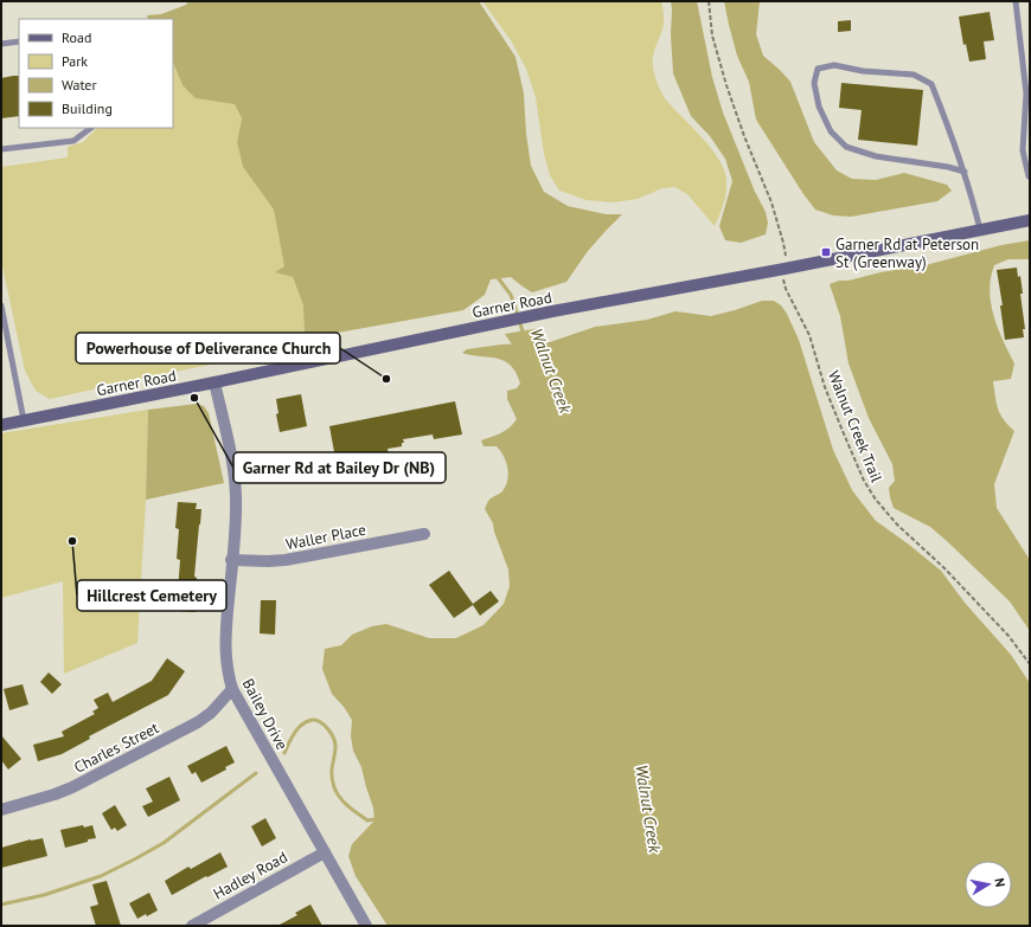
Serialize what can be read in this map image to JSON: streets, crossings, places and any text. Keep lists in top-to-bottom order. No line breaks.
{"streets":{"main road":["Garner Road"],"street":["Waller Place","Bailey Drive","Charles Street","Hadley Road"],"path":["Walnut Creek Trail"]},"crossings":[["Garner Road","Bailey Drive"],["Waller Place","Bailey Drive"],["Bailey Drive","Charles Street"],["Bailey Drive","Hadley Road"]],"water":["Walnut Creek"],"places":{"transit":["Garner Rd at Peterson St (Greenway)"],"other":["Powerhouse of Deliverance Church","Garner Rd at Bailey Dr (NB)","Hillcrest Cemetery"]},"legend":["Road","Park","Water","Building"],"north":"right"}
